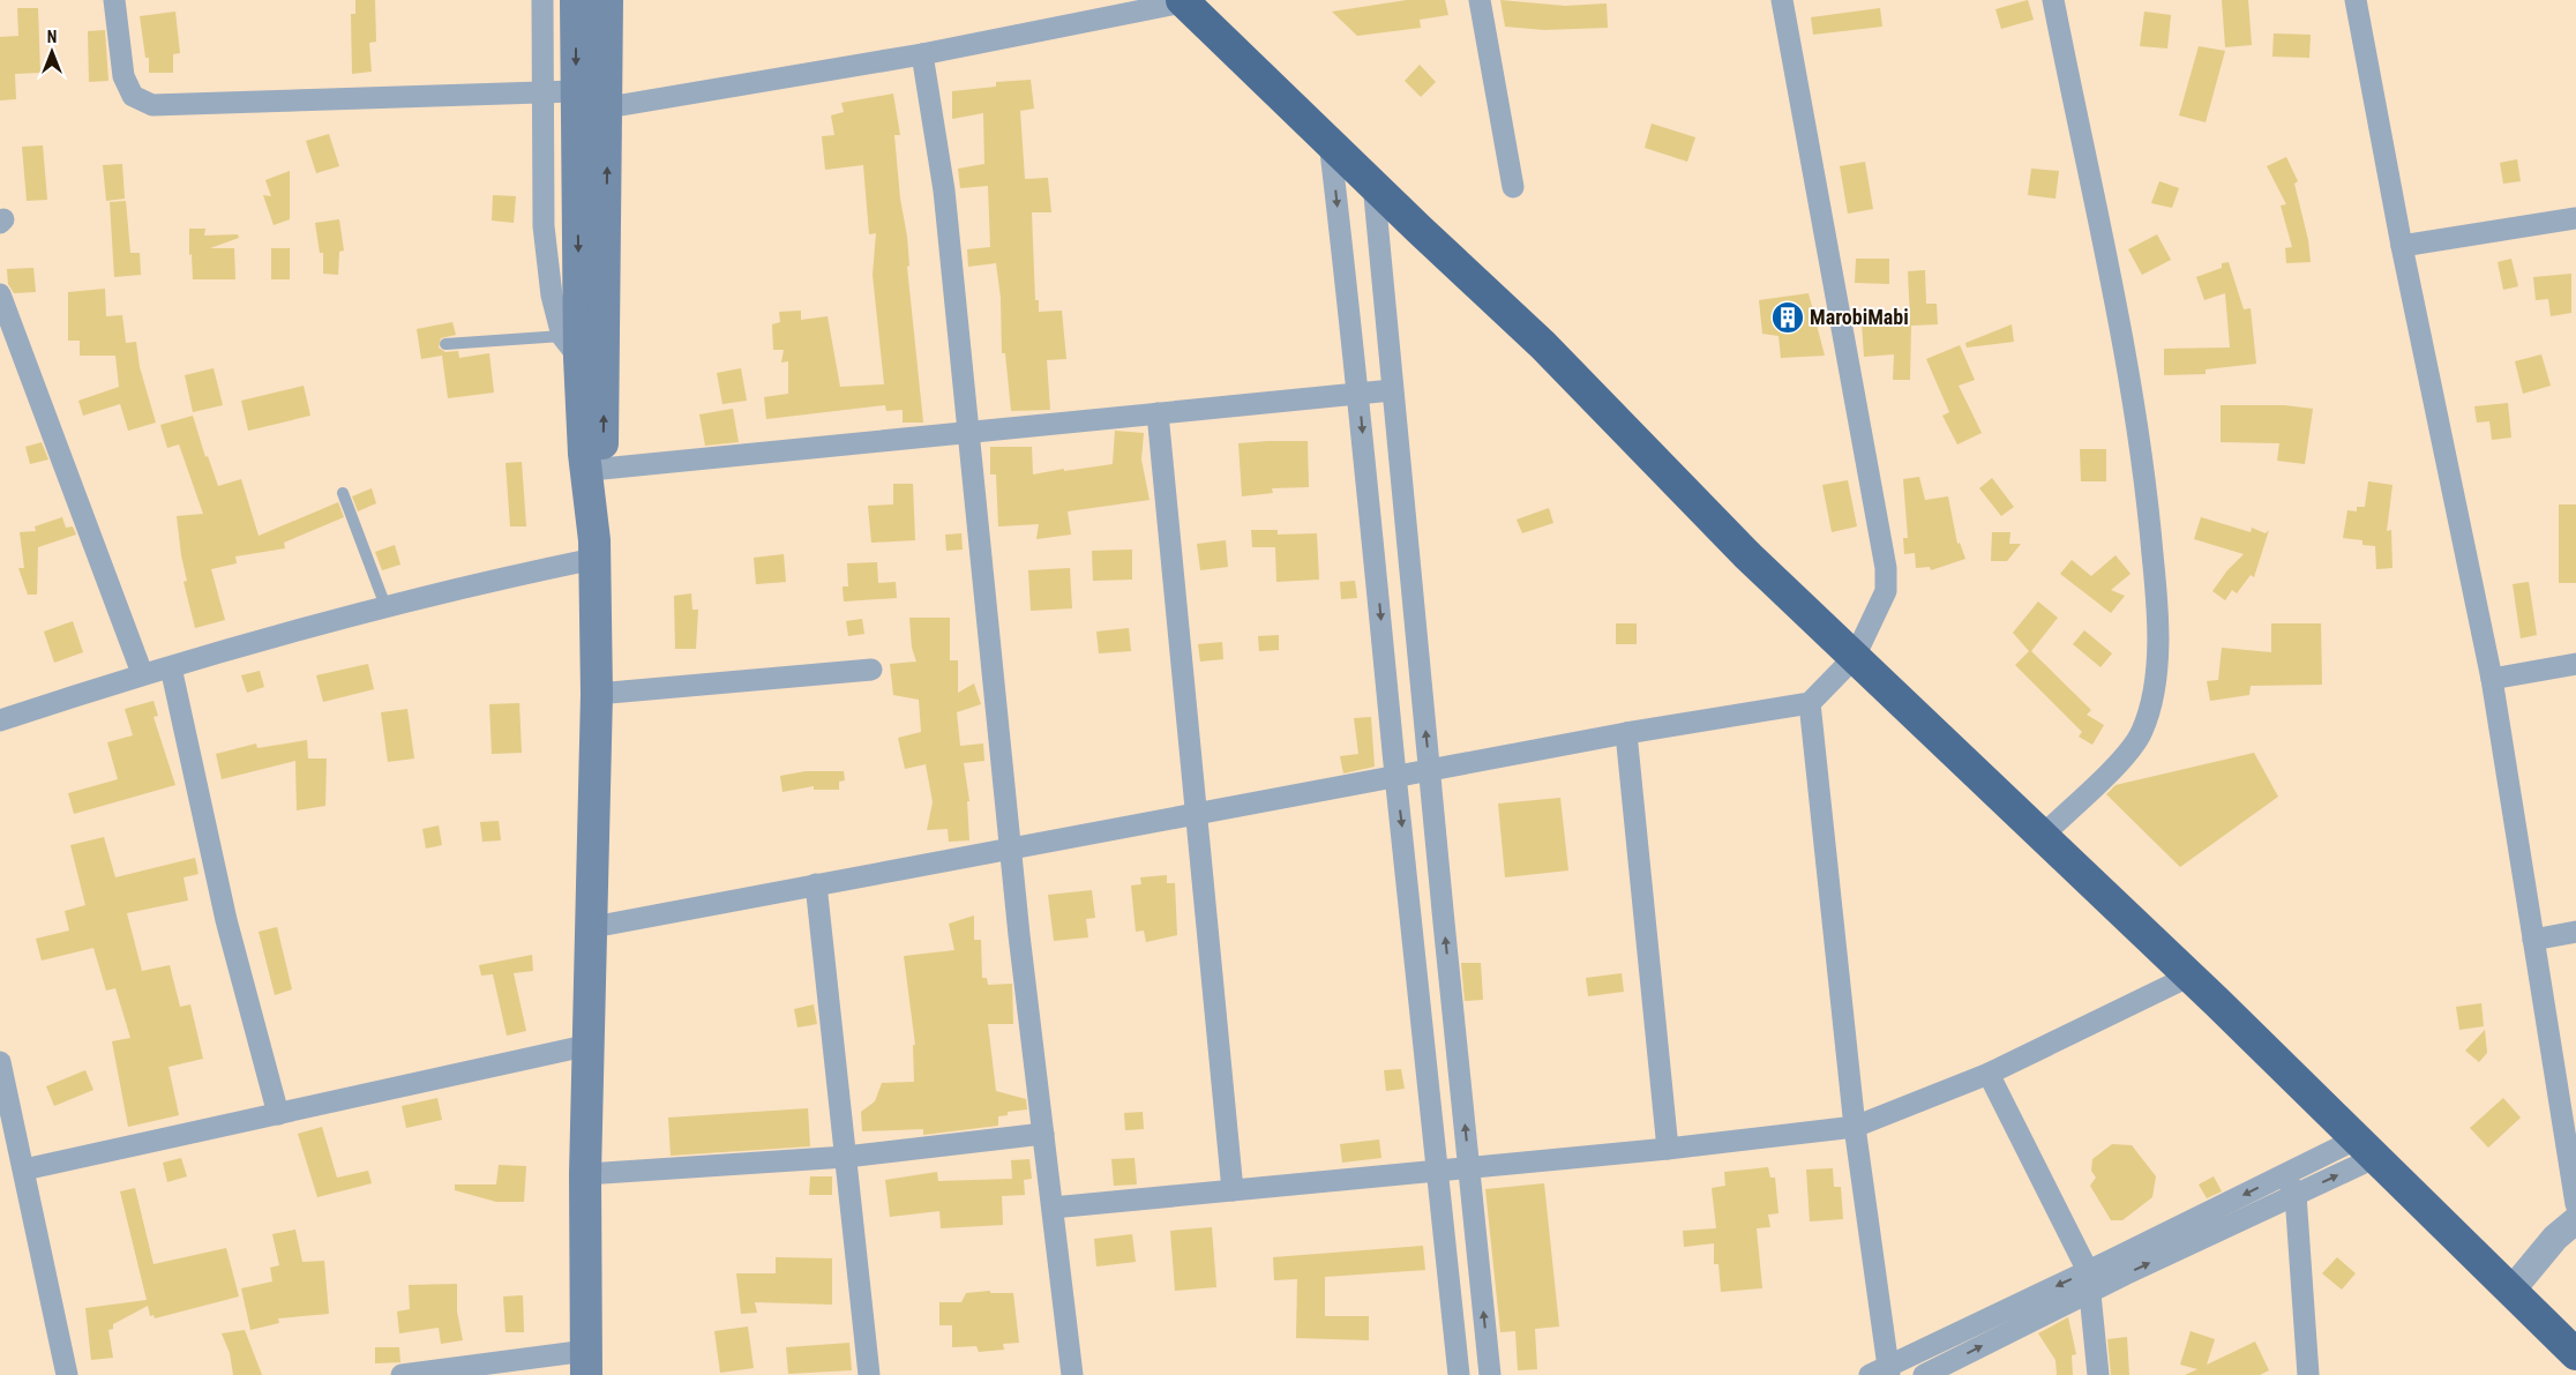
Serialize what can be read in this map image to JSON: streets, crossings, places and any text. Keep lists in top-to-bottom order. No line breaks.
{"places":{"building":["MarobiMabi"]},"north":"top"}
